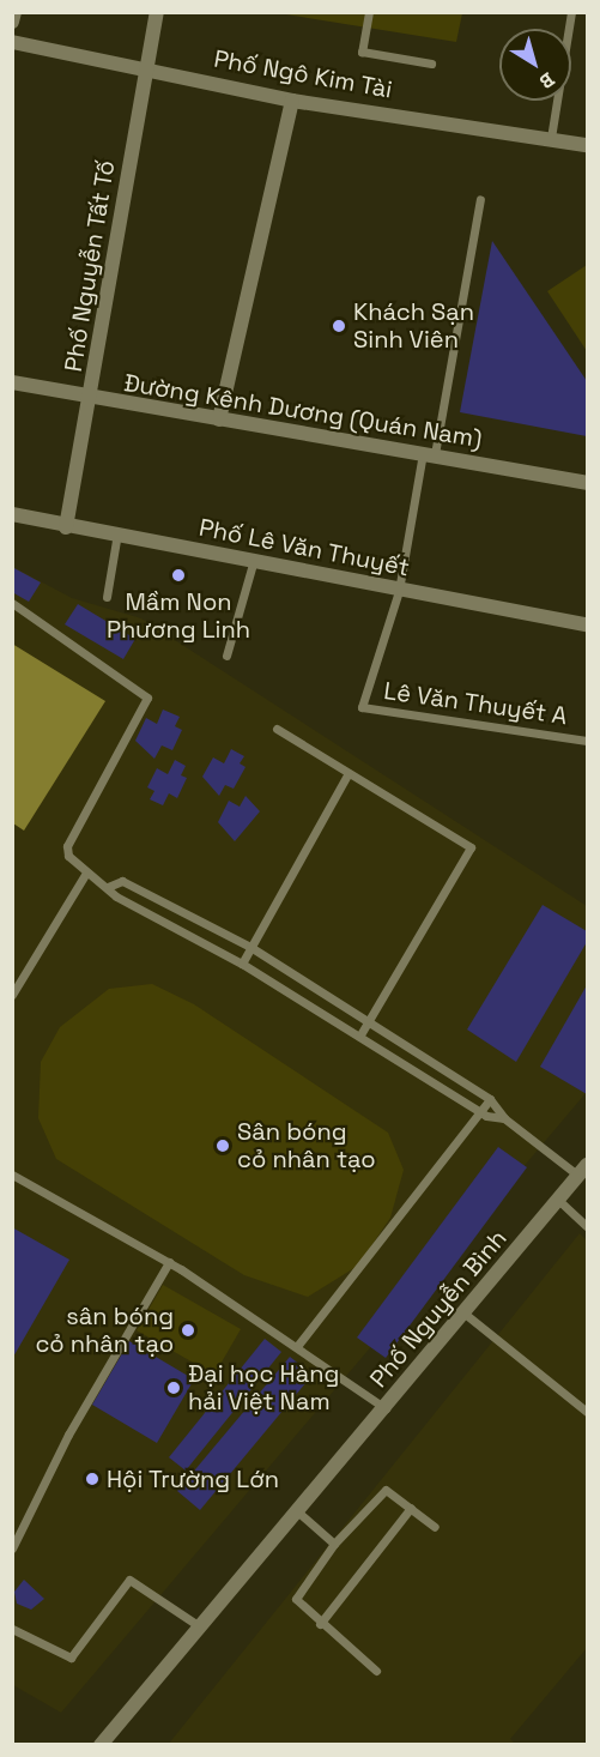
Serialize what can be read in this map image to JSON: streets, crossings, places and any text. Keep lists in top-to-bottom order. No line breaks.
{"streets":{"street":["Phố Ngô Kim Tài","Phố Nguyễn Tất Tố","Đường Kênh Dương (Quán Nam)","Phố Lê Văn Thuyết","Phố Nguyễn Bình"],"lane":["Lê Văn Thuyết A"]},"crossings":[["Phố Ngô Kim Tài","Phố Nguyễn Tất Tố"],["Phố Nguyễn Tất Tố","Đường Kênh Dương (Quán Nam)"],["Phố Nguyễn Tất Tố","Phố Lê Văn Thuyết"],["Đường Kênh Dương (Quán Nam)","Lê Văn Thuyết A"],["Phố Lê Văn Thuyết","Lê Văn Thuyết A"]],"places":["Khách Sạn Sinh Viên","Mầm Non Phương Linh","Sân bóng cỏ nhân tạo","sân bóng cỏ nhân tạo","Đại học Hàng hải Việt Nam","Hội Trường Lớn"],"north":"bottom right"}
